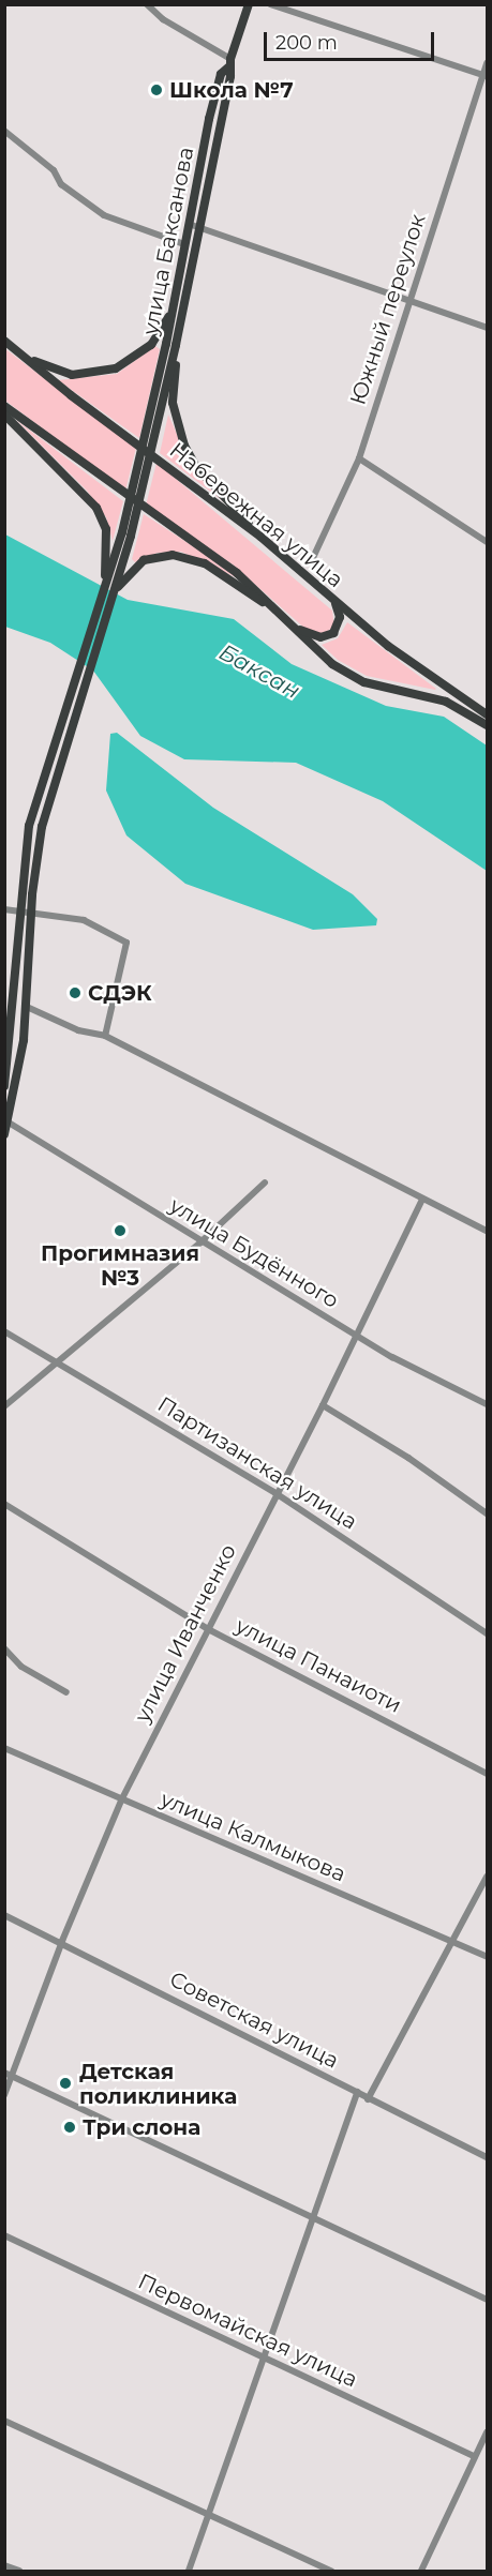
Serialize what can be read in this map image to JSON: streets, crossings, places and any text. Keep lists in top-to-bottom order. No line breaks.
{"streets":{"main road":["улица Баксанова","Набережная улица"],"street":["Южный переулок","улица Будённого","Партизанская улица","улица Иванченко","улица Панаиоти","улица Калмыкова","Советская улица","Первомайская улица"]},"crossings":[["улица Будённого","улица Иванченко"],["Партизанская улица","улица Иванченко"],["улица Иванченко","улица Панаиоти"],["улица Иванченко","улица Калмыкова"],["улица Иванченко","Советская улица"]],"water":["Баксан"],"places":["Школа №7","СДЭК","Прогимназия №3","Детская поликлиника","Три слона"],"scale_bar":"200 m"}
